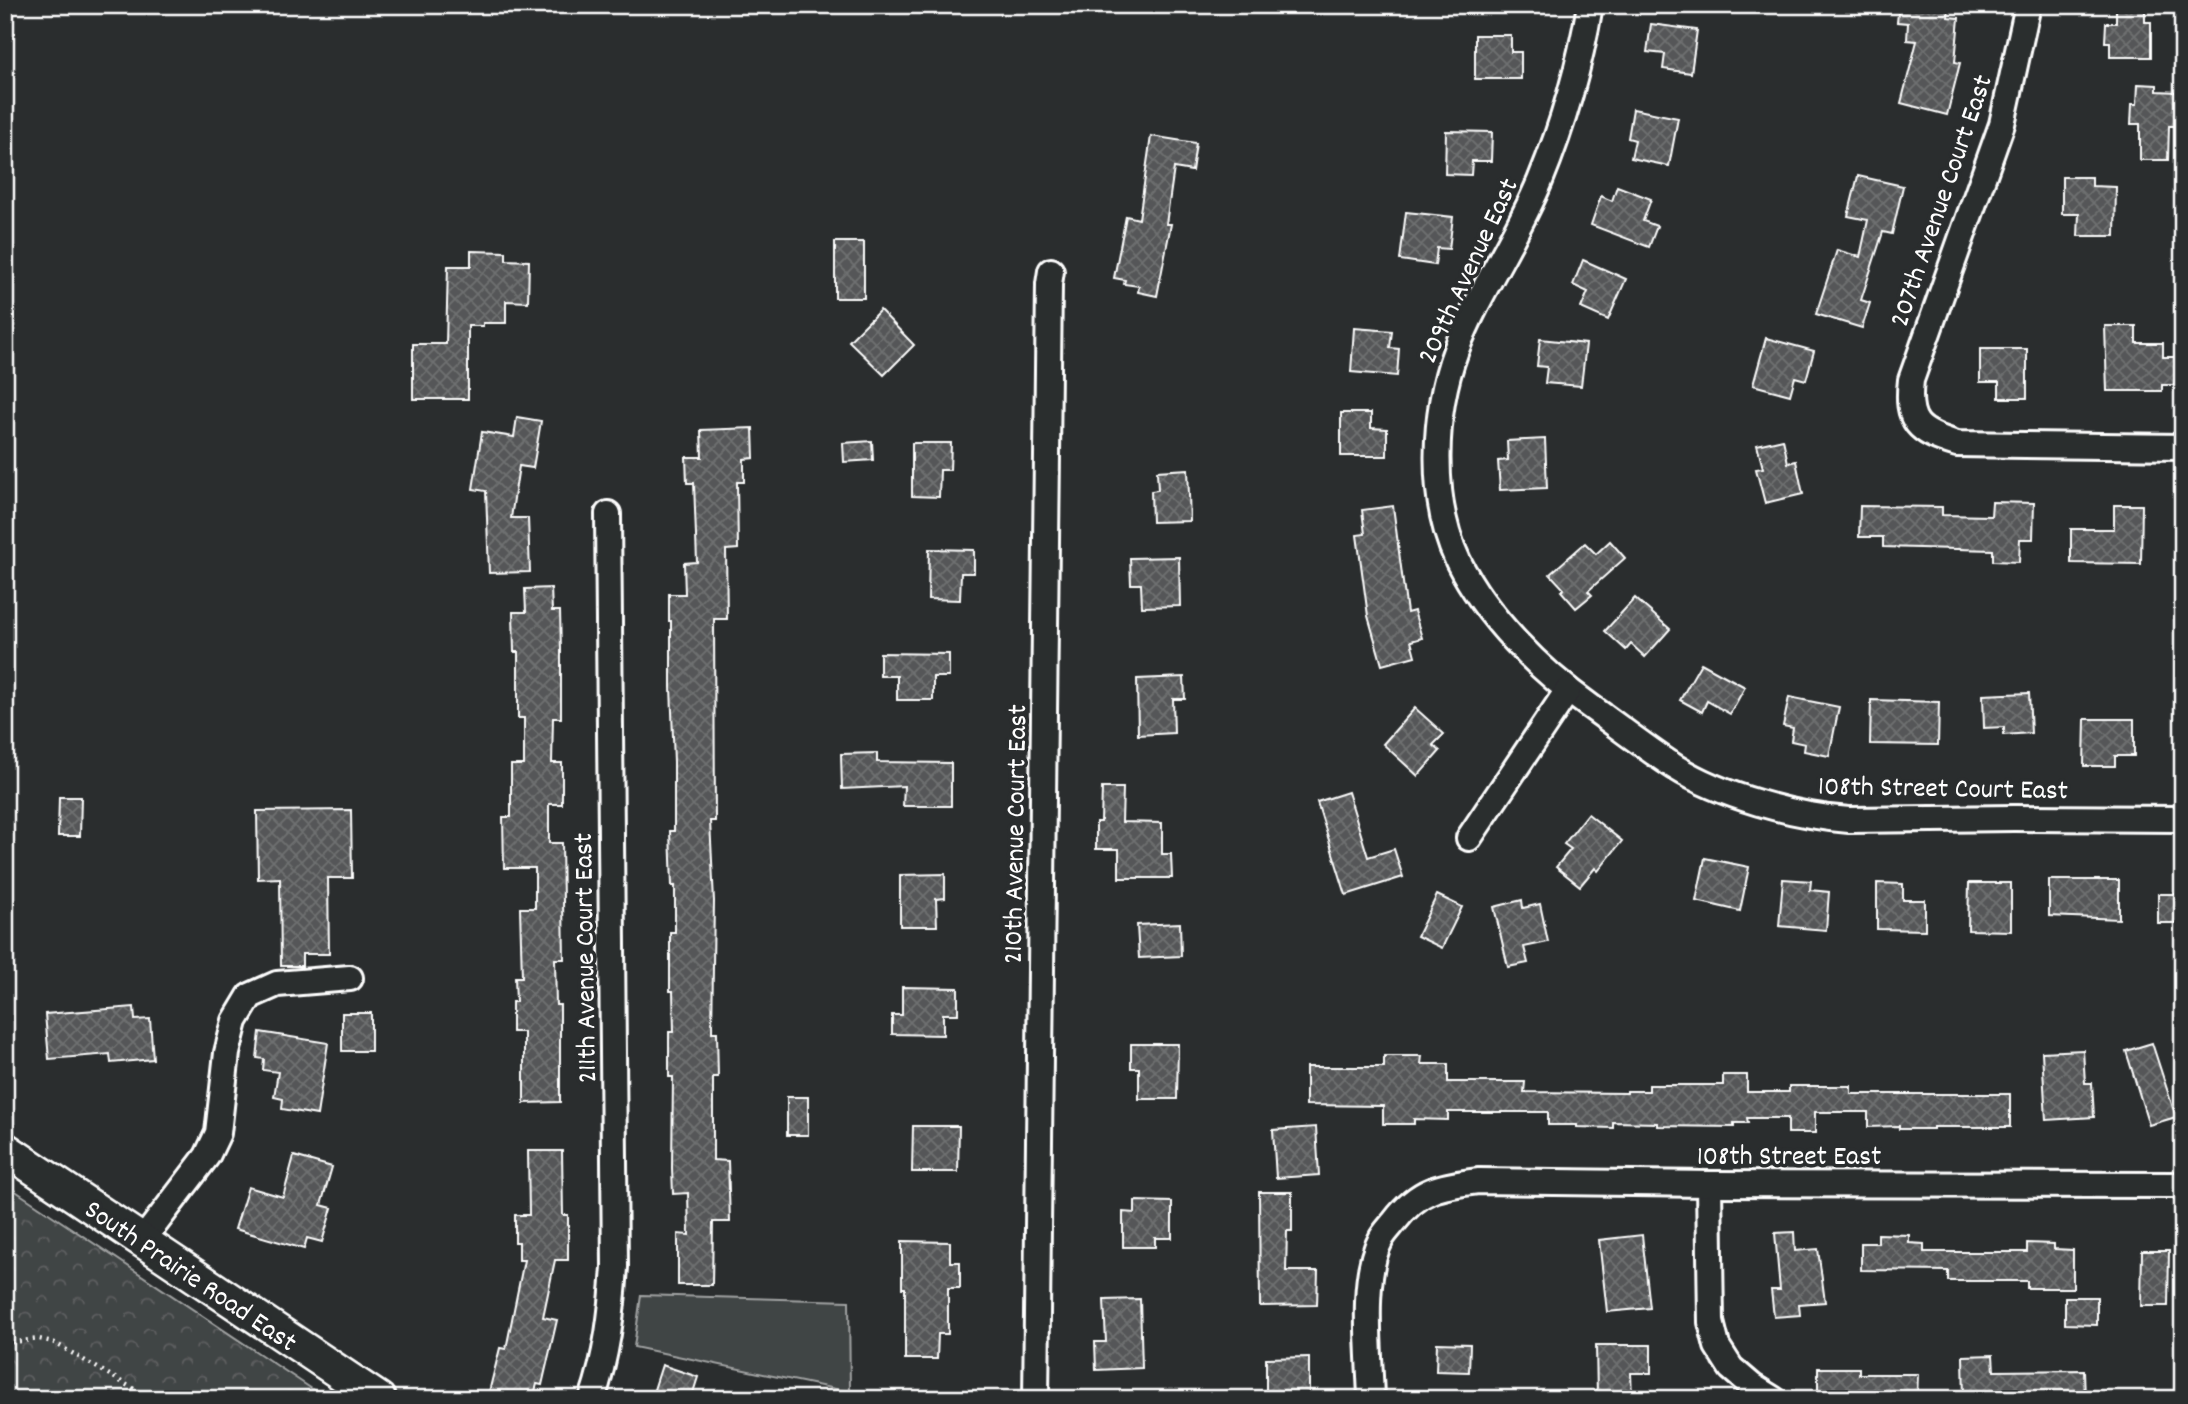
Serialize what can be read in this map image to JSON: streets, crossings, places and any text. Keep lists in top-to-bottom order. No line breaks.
{"streets":{"main road":["South Prairie Road East"],"street":["207th Avenue Court East","209th Avenue East","108th Street Court East","210th Avenue Court East","211th Avenue Court East","108th Street East"]},"crossings":[["209th Avenue East","108th Street Court East"]]}
